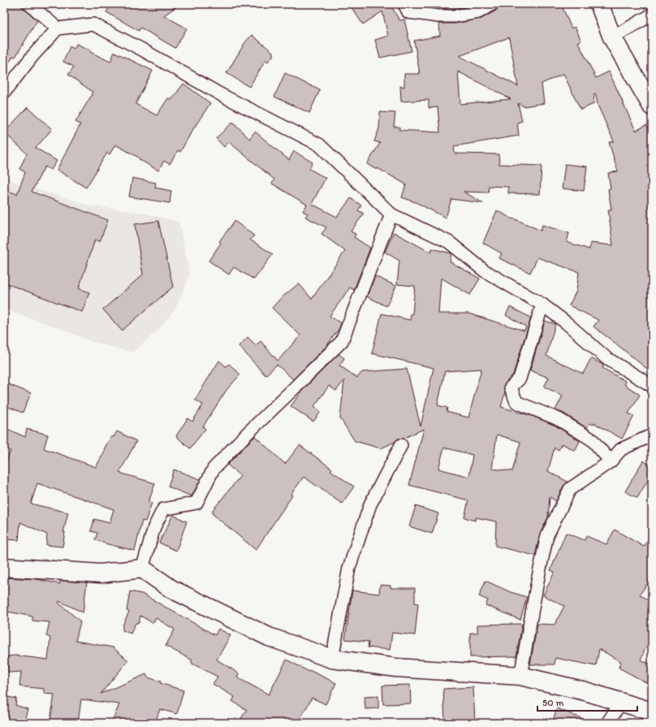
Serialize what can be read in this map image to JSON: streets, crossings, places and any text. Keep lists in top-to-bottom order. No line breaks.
{"scale_bar":"50 m"}
